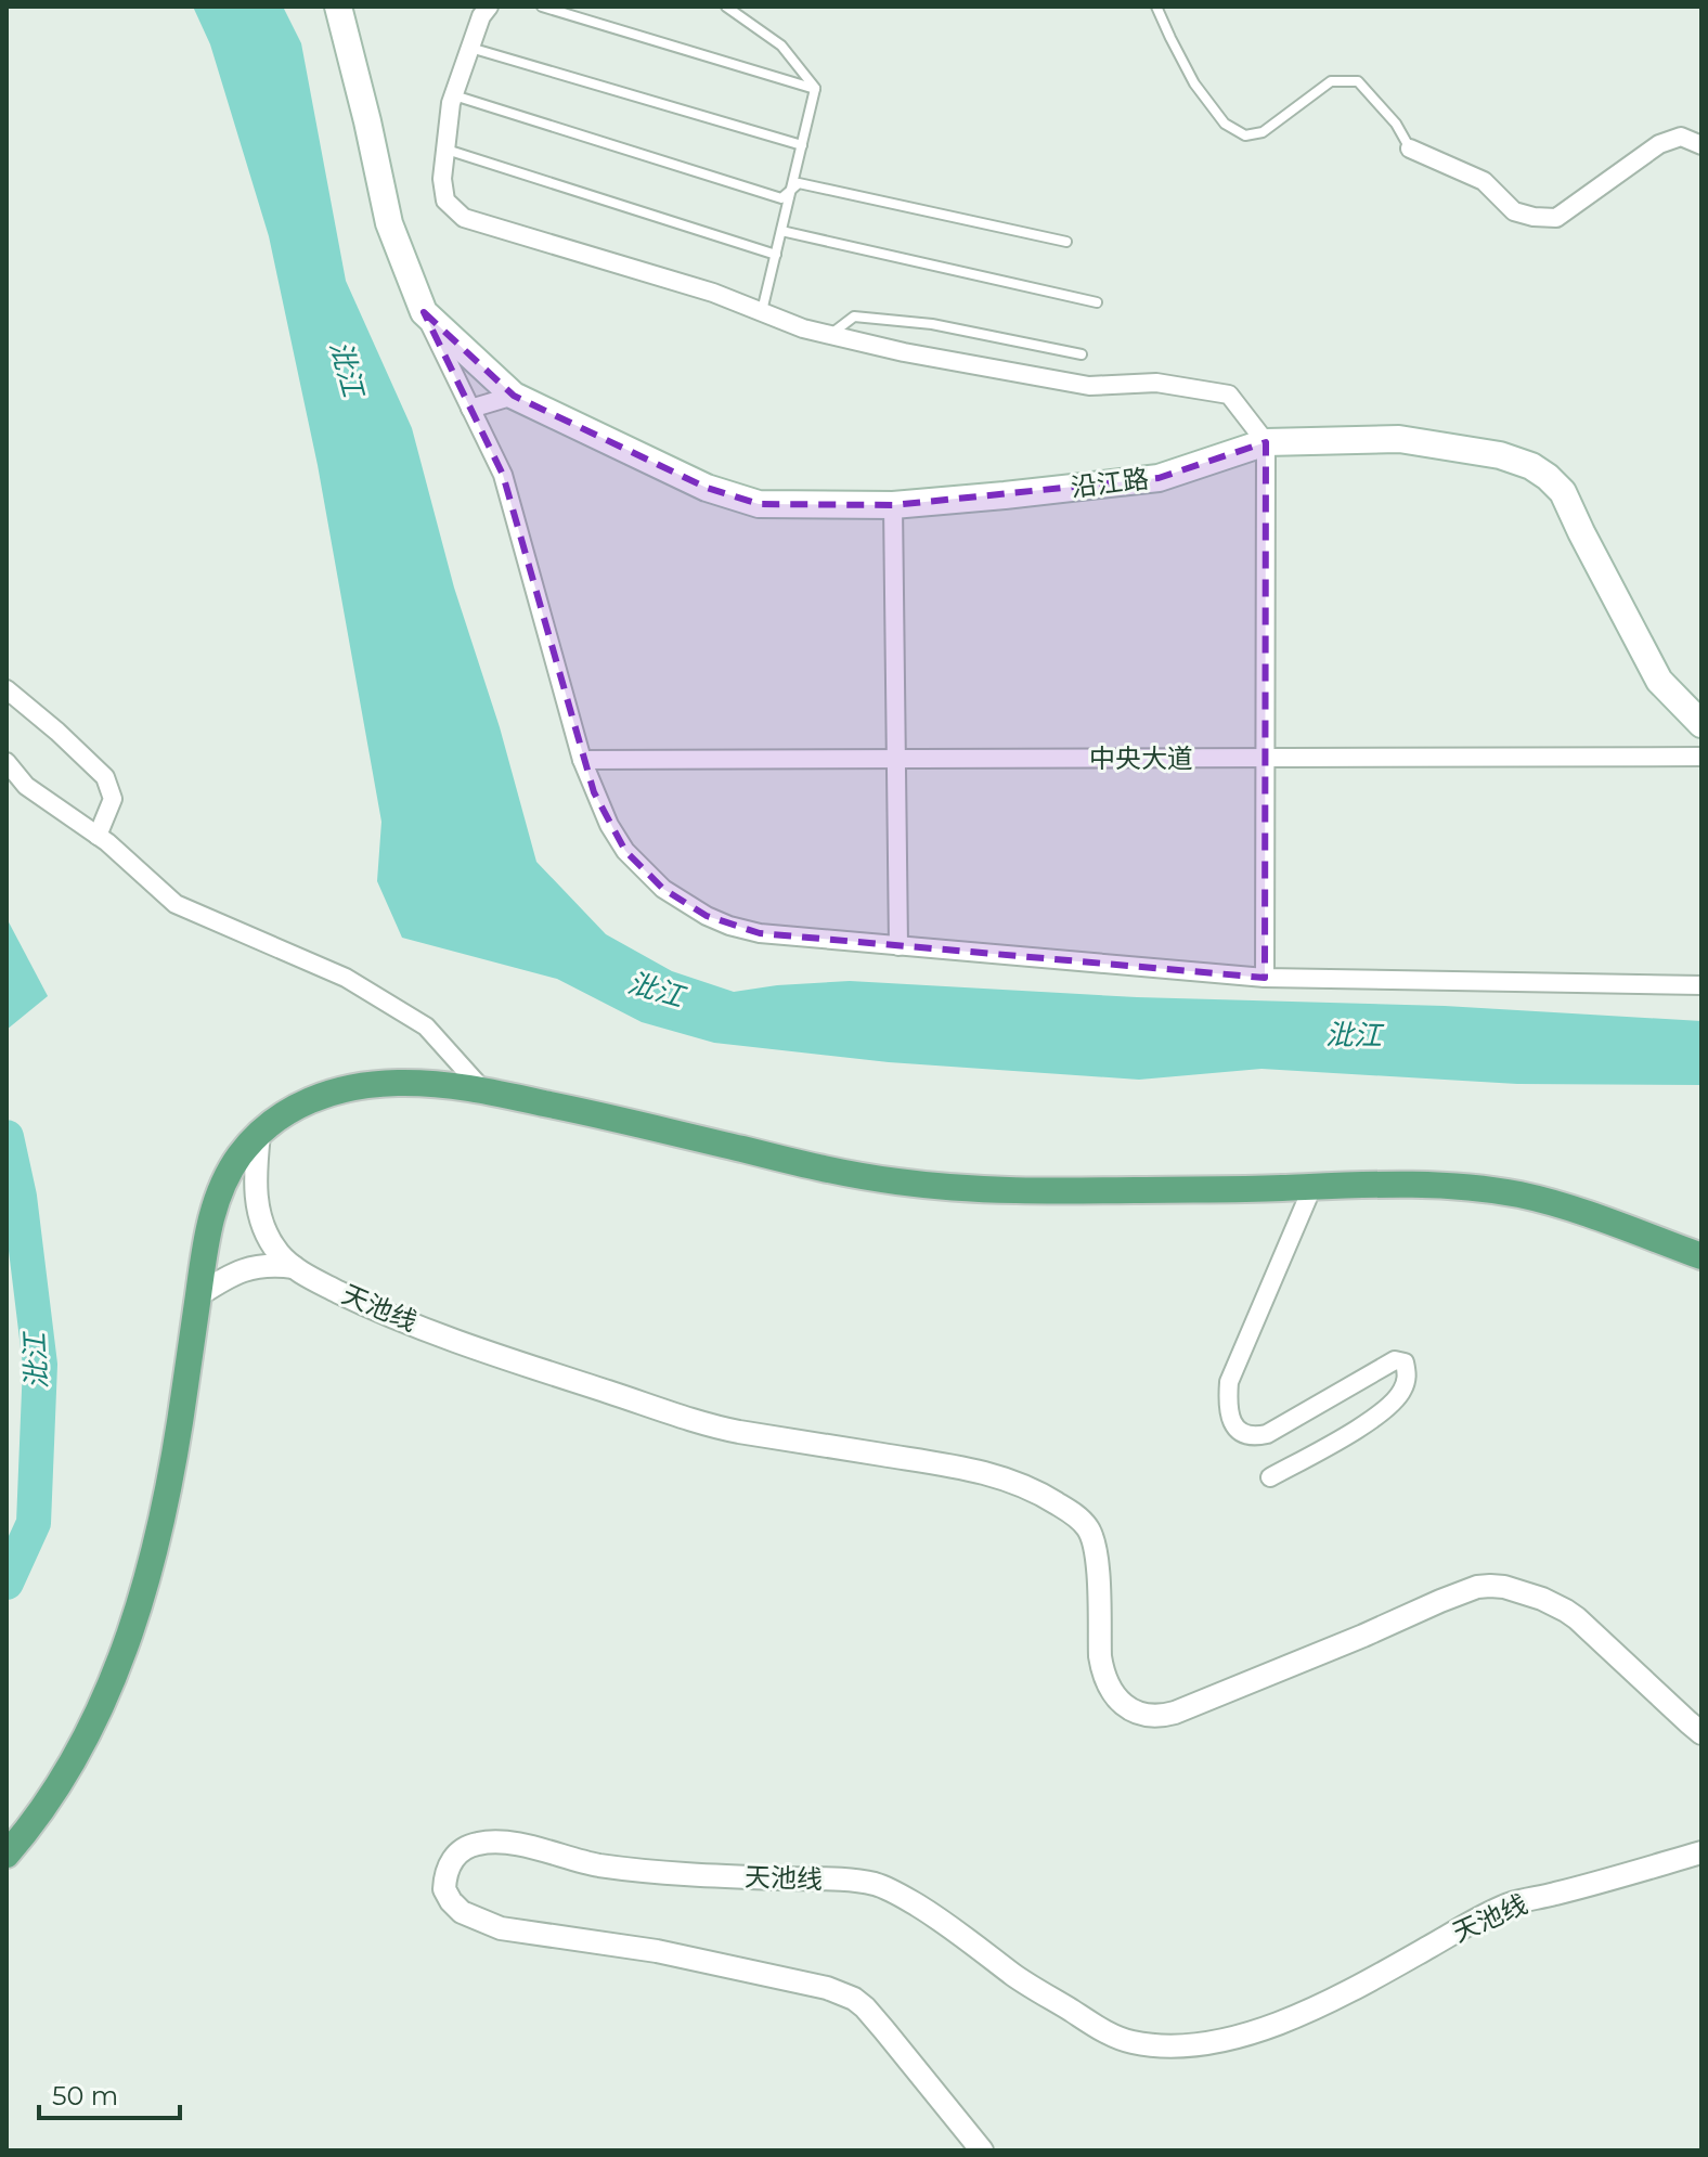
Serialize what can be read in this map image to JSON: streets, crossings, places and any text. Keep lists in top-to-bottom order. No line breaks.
{"streets":{"main road":["沿江路"],"street":["中央大道","天池线"]},"water":["沘江"],"scale_bar":"50 m"}
